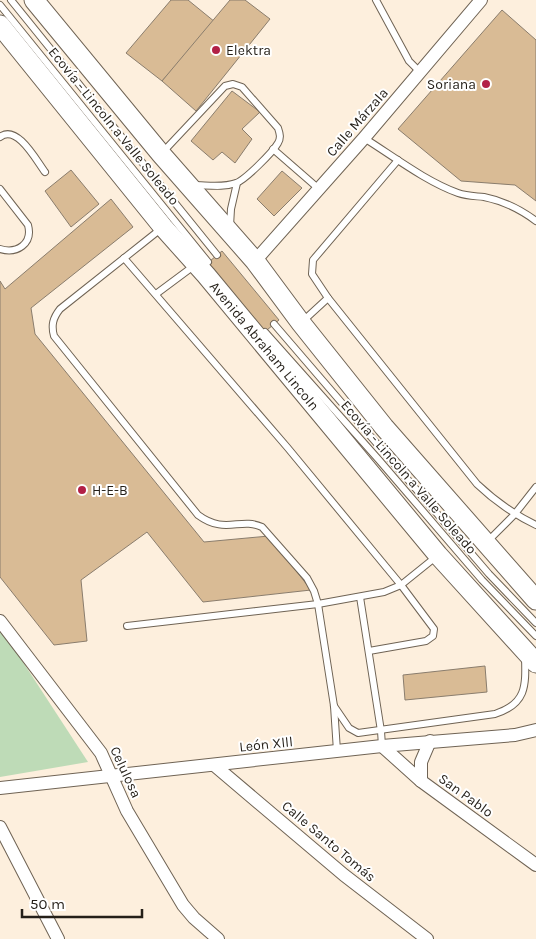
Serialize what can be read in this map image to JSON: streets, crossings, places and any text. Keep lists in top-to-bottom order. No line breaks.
{"streets":{"main road":["Avenida Abraham Lincoln"],"street":["Calle Márzala","León Xlll","Celulosa","San Pablo","Calle Santo Tomás"],"lane":["Ecovía - Lincoln a Valle Soleado"]},"crossings":[["Ecovía - Lincoln a Valle Soleado","Avenida Abraham Lincoln"],["León Xlll","Celulosa"],["León Xlll","San Pablo"],["León Xlll","Calle Santo Tomás"]],"places":["Elektra","Soriana","H-E-B"],"scale_bar":"50 m"}
